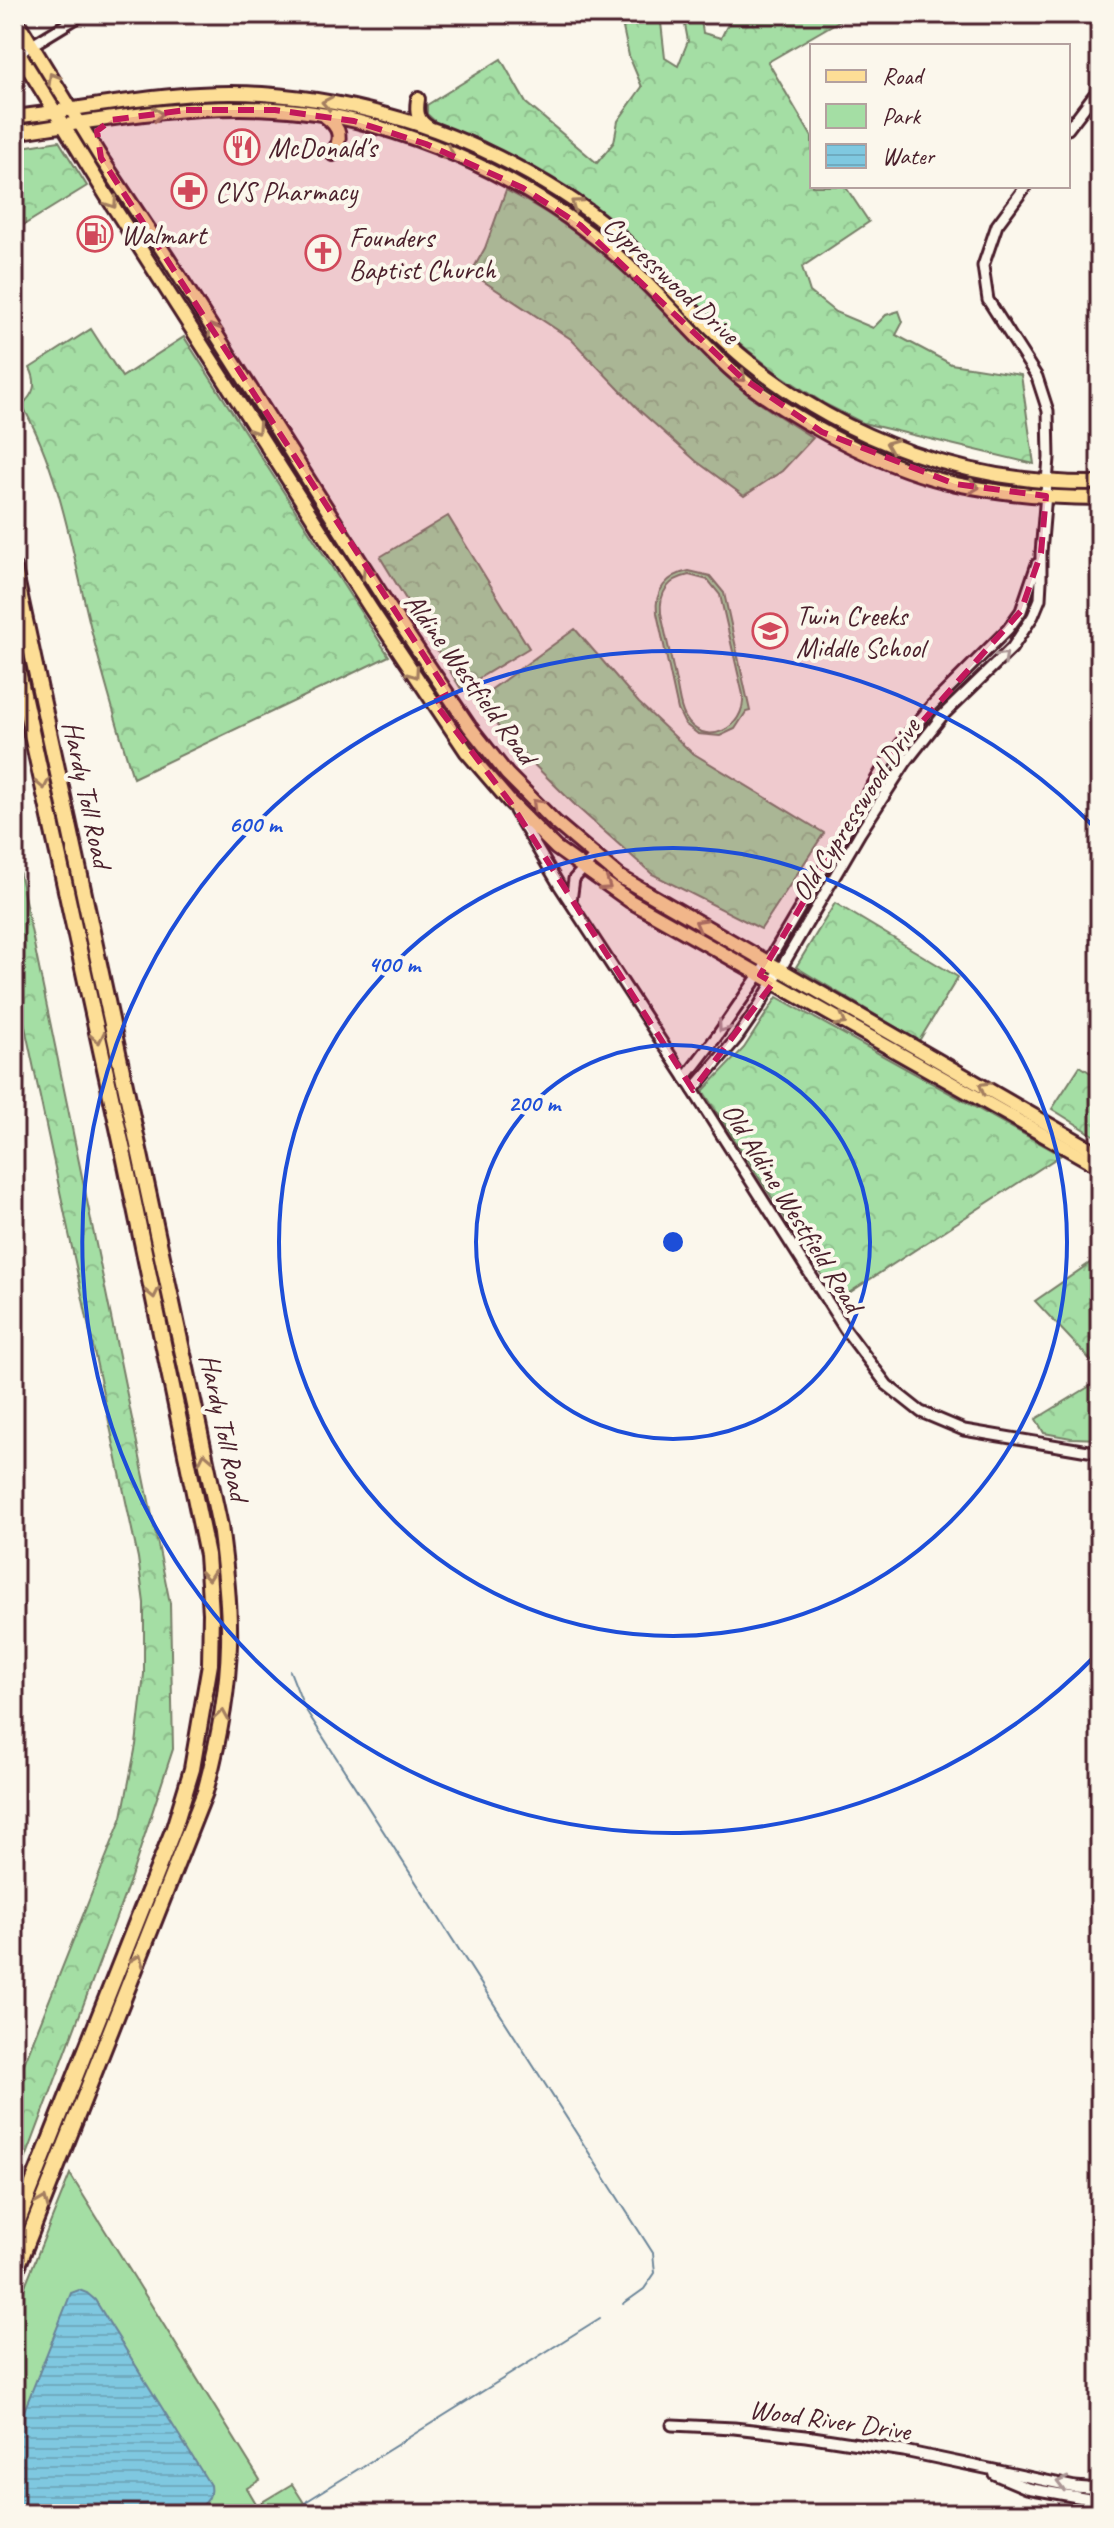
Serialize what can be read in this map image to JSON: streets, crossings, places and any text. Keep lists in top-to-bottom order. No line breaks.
{"streets":{"highway":["Hardy Toll Road"],"main road":["Cypresswood Drive","Aldine Westfield Road"],"street":["Old Cypresswood Drive","Old Aldine Westfield Road","Wood River Drive"]},"crossings":[["Cypresswood Drive","Aldine Westfield Road"],["Cypresswood Drive","Old Cypresswood Drive"],["Aldine Westfield Road","Old Cypresswood Drive"],["Aldine Westfield Road","Old Aldine Westfield Road"],["Old Cypresswood Drive","Old Aldine Westfield Road"]],"places":{"restaurant":["McDonald's"],"pharmacy":["CVS Pharmacy"],"fuel station":["Walmart"],"church":["Founders Baptist Church"],"school or university":["Twin Creeks Middle School"]},"legend":["Road","Park","Water"],"rings":["600 m","400 m","200 m"]}
